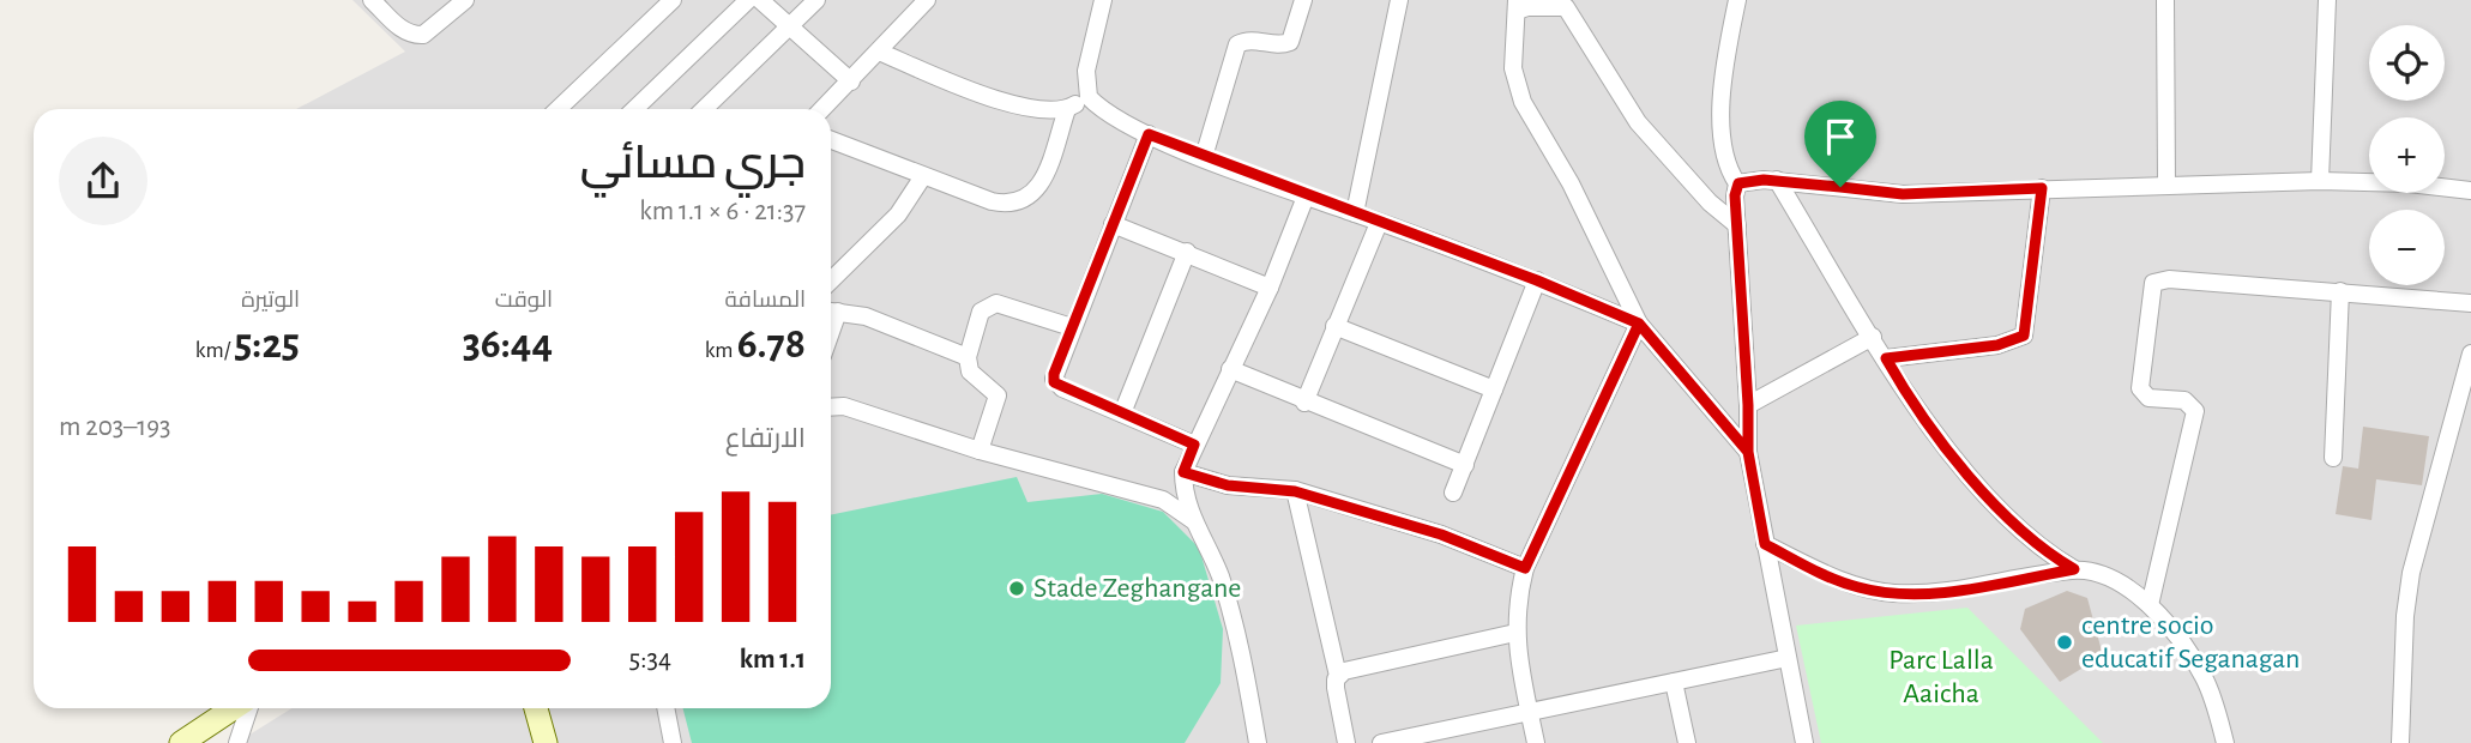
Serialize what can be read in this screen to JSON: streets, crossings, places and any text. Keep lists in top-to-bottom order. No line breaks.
{"parks":["Parc Lalla Aaicha"],"places":["Stade Zeghangane","centre socio educatif Seganagan"],"page":{"map_buttons":["+","−"],"heading":["جري مسائي","21:37 · 6 × 1.1 km"],"stats":[["المسافة","6.78 km"],["الوقت","36:44"],["الوتيرة","5:25 /km"]],"chart":["الارتفاع","193–203 m"],"list":[{"name":"1.1 km","note":"5:34"}]}}
